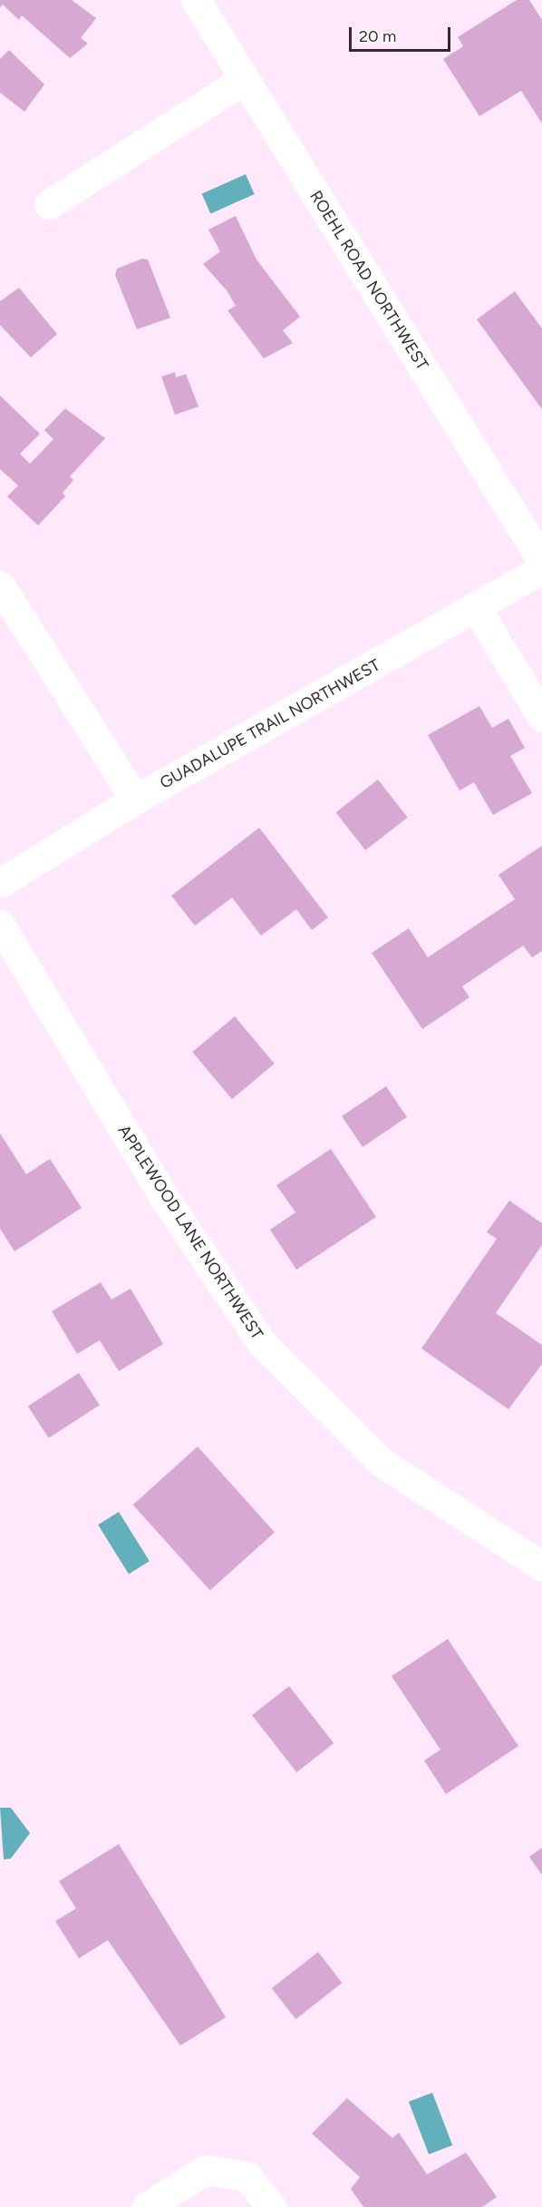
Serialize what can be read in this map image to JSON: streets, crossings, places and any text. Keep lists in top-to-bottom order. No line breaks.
{"streets":{"street":["ROEHL ROAD NORTHWEST","GUADALUPE TRAIL NORTHWEST","APPLEWOOD LANE NORTHWEST"]},"scale_bar":"20 m"}
